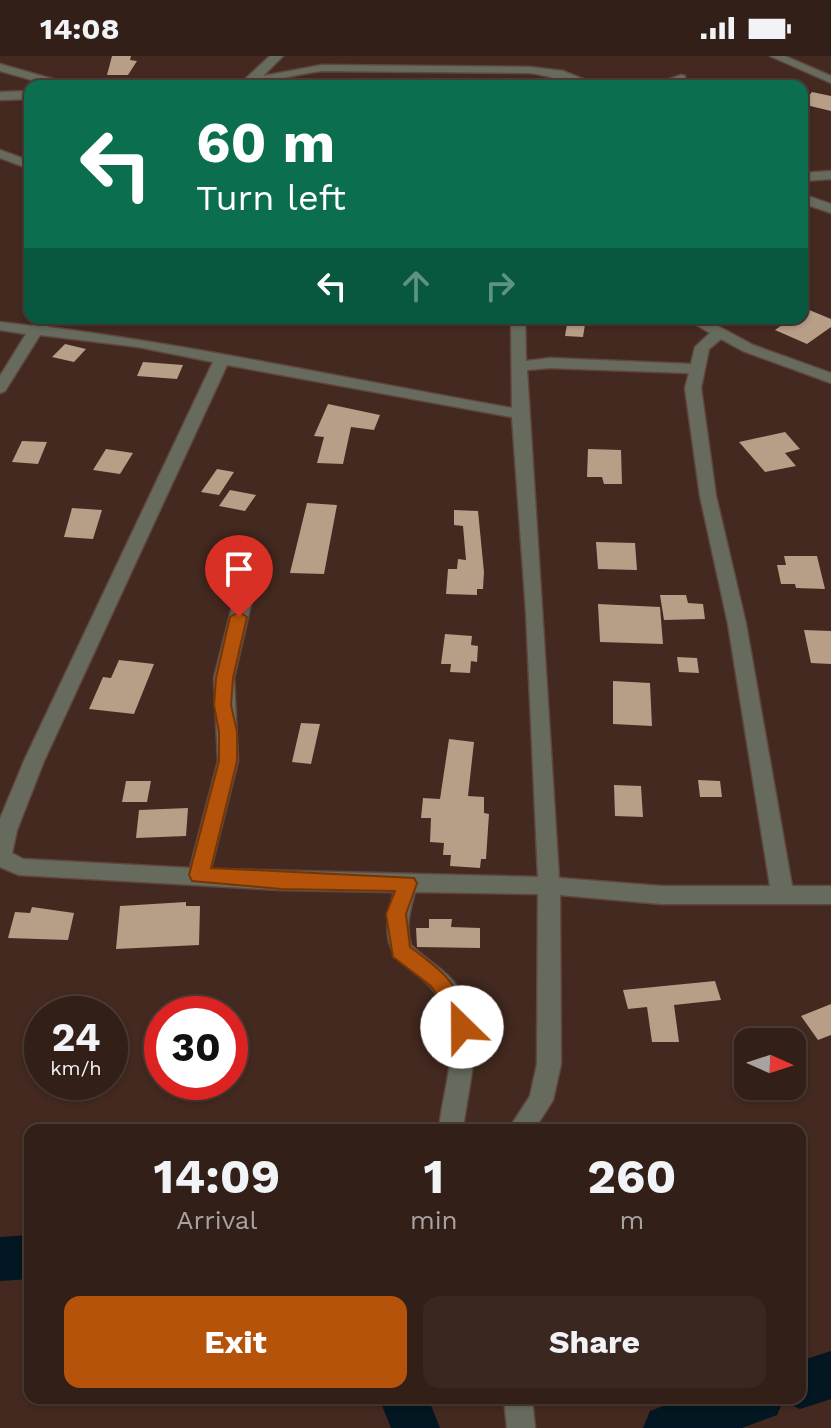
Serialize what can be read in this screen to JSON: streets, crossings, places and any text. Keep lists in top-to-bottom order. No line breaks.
{"north":"right","page":{"status":"14:08","turn":["60 m","Turn left"],"speed":"24 km/h","limit":"30","eta":["14:09","Arrival","1","min","260","m"],"buttons":["Exit","Share"]}}
